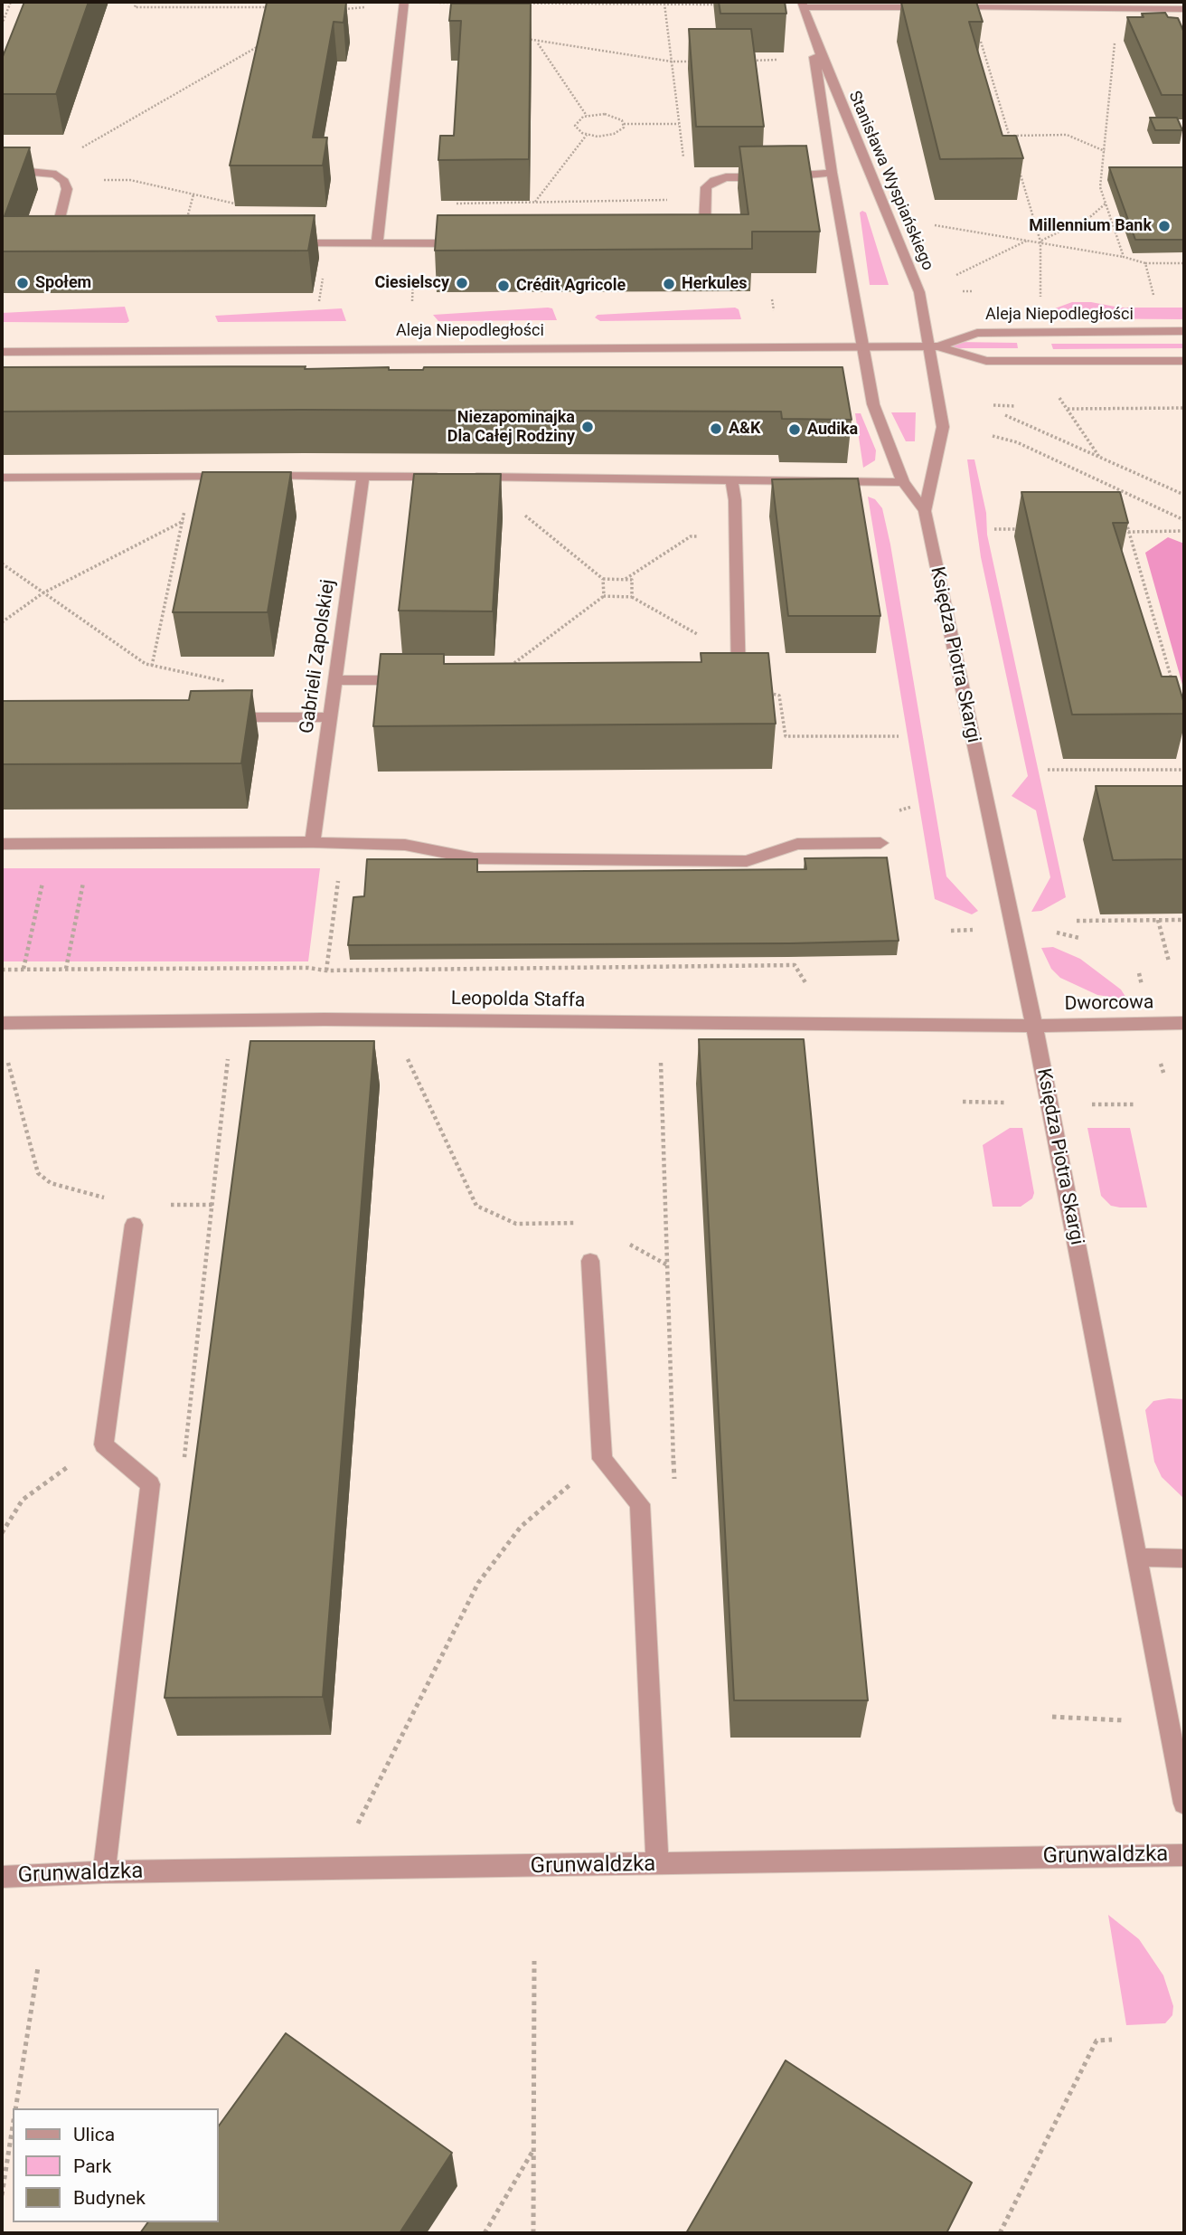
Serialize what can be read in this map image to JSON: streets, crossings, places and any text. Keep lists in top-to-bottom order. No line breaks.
{"streets":{"street":["Stanisława Wyspiańskiego","Aleja Niepodległości","Księdza Piotra Skargi","Gabrieli Zapolskiej","Leopolda Staffa","Dworcowa","Grunwaldzka"]},"crossings":[["Stanisława Wyspiańskiego","Aleja Niepodległości"],["Stanisława Wyspiańskiego","Księdza Piotra Skargi"],["Aleja Niepodległości","Księdza Piotra Skargi"],["Księdza Piotra Skargi","Leopolda Staffa"],["Księdza Piotra Skargi","Dworcowa"],["Leopolda Staffa","Dworcowa"]],"places":["Millennium Bank","Społem","Ciesielscy","Herkules","Crédit Agricole","Niezapominajka Dla Całej Rodziny","A&K","Audika"],"legend":["Ulica","Park","Budynek"]}
